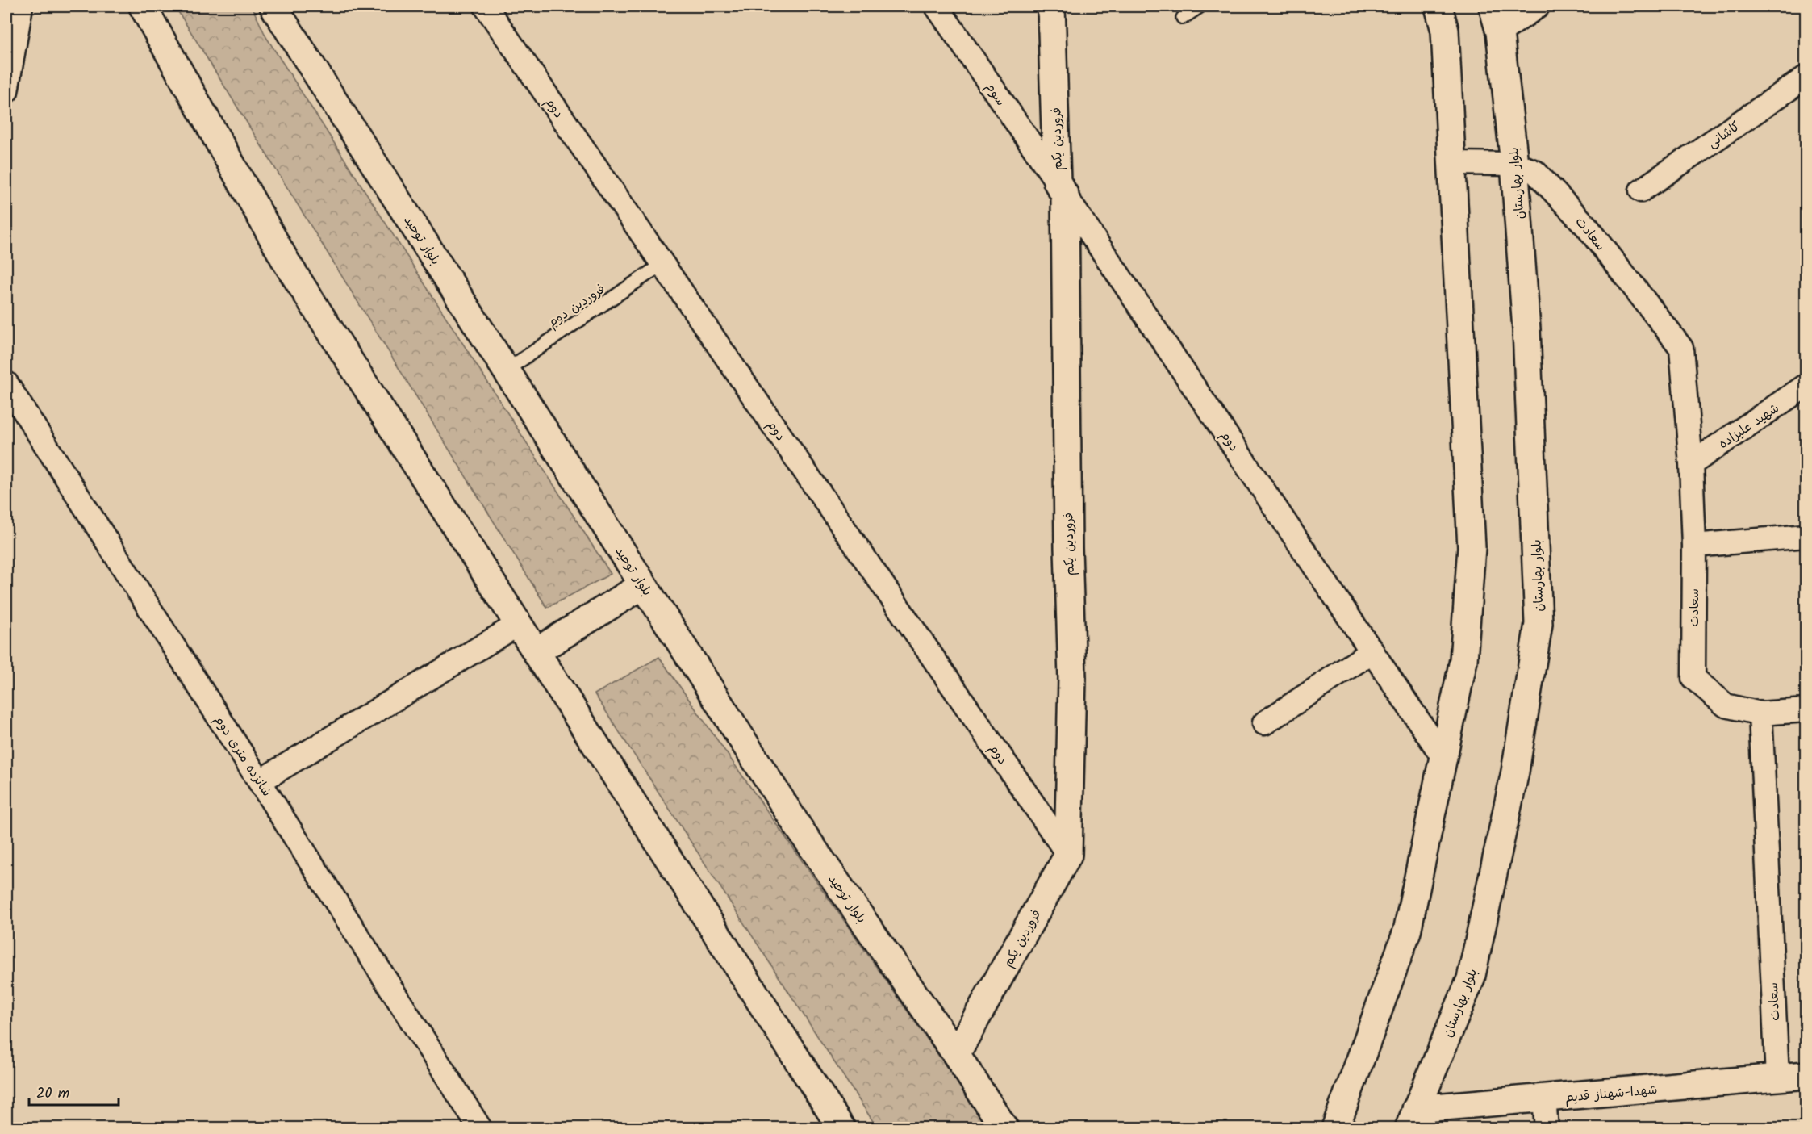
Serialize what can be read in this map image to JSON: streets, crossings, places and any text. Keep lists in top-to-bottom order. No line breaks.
{"streets":{"main road":["فروردین یکم","بلوار بهارستان","بلوار توحید","شهدا-شهناز قدیم"],"street":["سوم","دوم","کاشانی","سعادت","شهید علیزاده","شانزده متری دوم"],"lane":["فروردین دوم"]},"crossings":[["سوم","دوم"],["سوم","فروردین یکم"],["دوم","فروردین یکم"],["دوم","فروردین دوم"],["فروردین یکم","بلوار توحید"],["بلوار بهارستان","سعادت"],["بلوار بهارستان","شهدا-شهناز قدیم"],["سعادت","شهید علیزاده"],["سعادت","شهدا-شهناز قدیم"],["بلوار توحید","فروردین دوم"]],"scale_bar":"20 m"}
